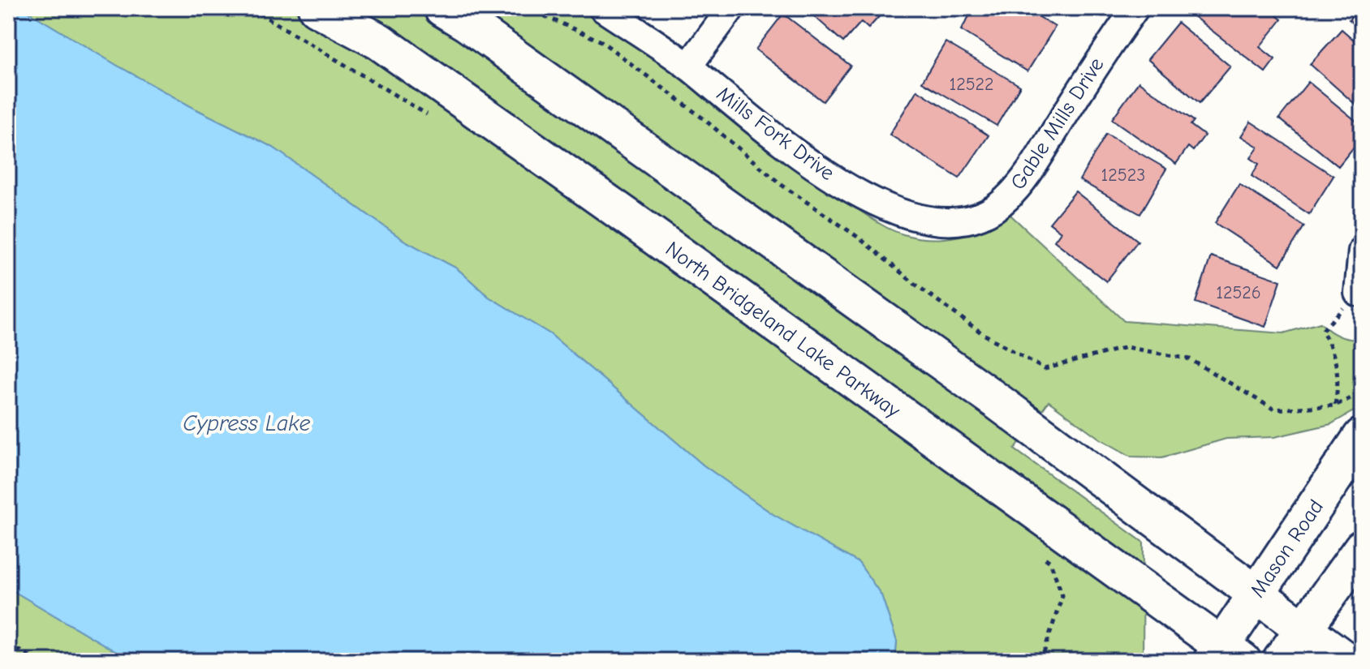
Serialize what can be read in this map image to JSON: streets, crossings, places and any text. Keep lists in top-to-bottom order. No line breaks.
{"streets":{"main road":["North Bridgeland Lake Parkway","Mason Road"],"street":["Gable Mills Drive","Mills Fork Drive"]},"crossings":[["Gable Mills Drive","Mills Fork Drive"],["North Bridgeland Lake Parkway","Mason Road"]],"water":["Cypress Lake"],"house_numbers":["12522","12523","12526"]}
